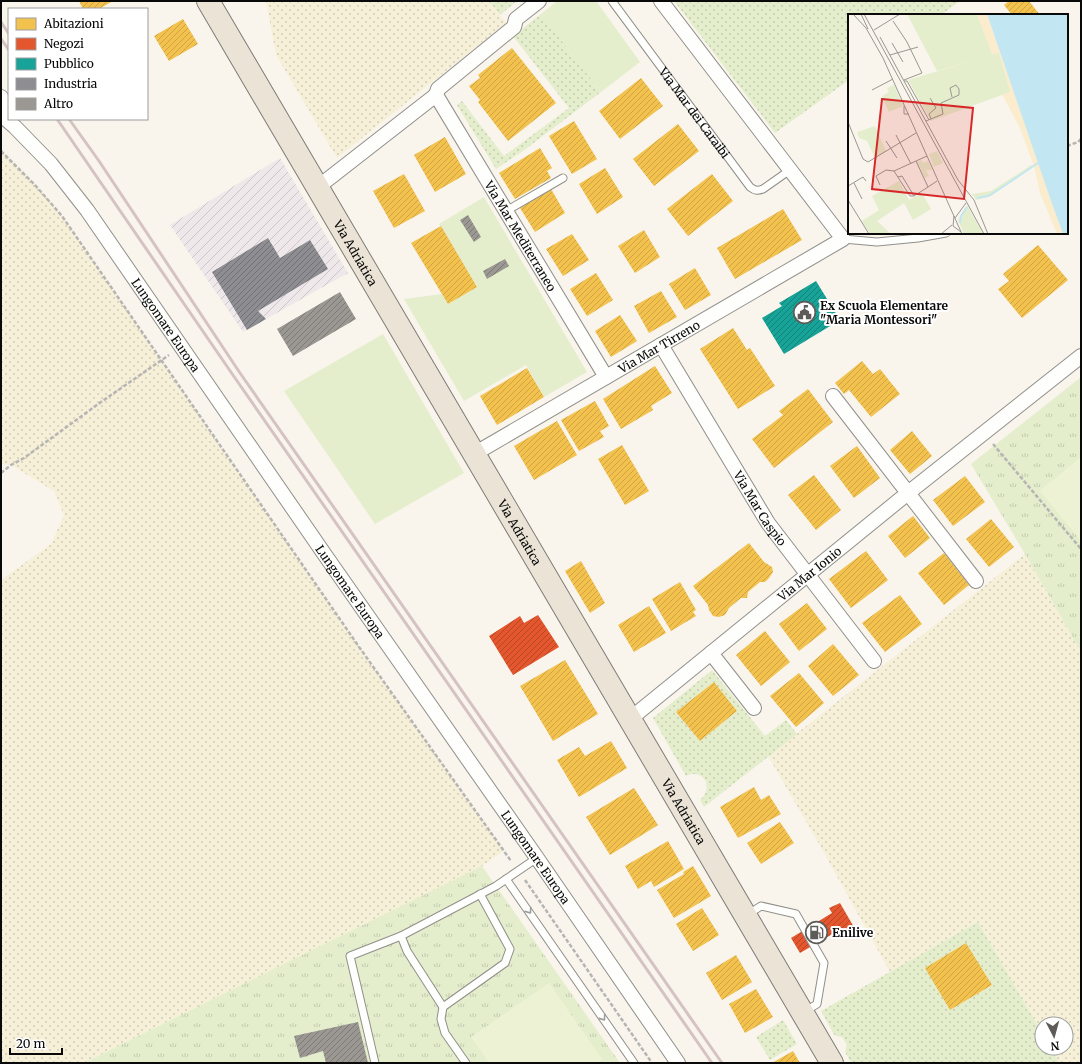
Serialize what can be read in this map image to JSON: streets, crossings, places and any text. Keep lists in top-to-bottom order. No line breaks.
{"streets":{"main road":["Via Adriatica"],"street":["Via Mar Mediterraneo","Lungomare Europa","Via Mar Tirreno","Via Mar Caspio","Via Mar Ionio"],"lane":["Via Mar dei Caraibi"]},"crossings":[["Via Mar Mediterraneo","Via Mar Tirreno"],["Via Adriatica","Via Mar Tirreno"],["Via Adriatica","Via Mar Ionio"],["Via Mar Tirreno","Via Mar Caspio"],["Via Mar Caspio","Via Mar Ionio"]],"places":{"public building":["Ex Scuola Elementare \"Maria Montessori\""],"fuel station":["Enilive"]},"legend":["Abitazioni","Negozi","Pubblico","Industria","Altro"],"scale_bar":"20 m","north":"bottom"}
